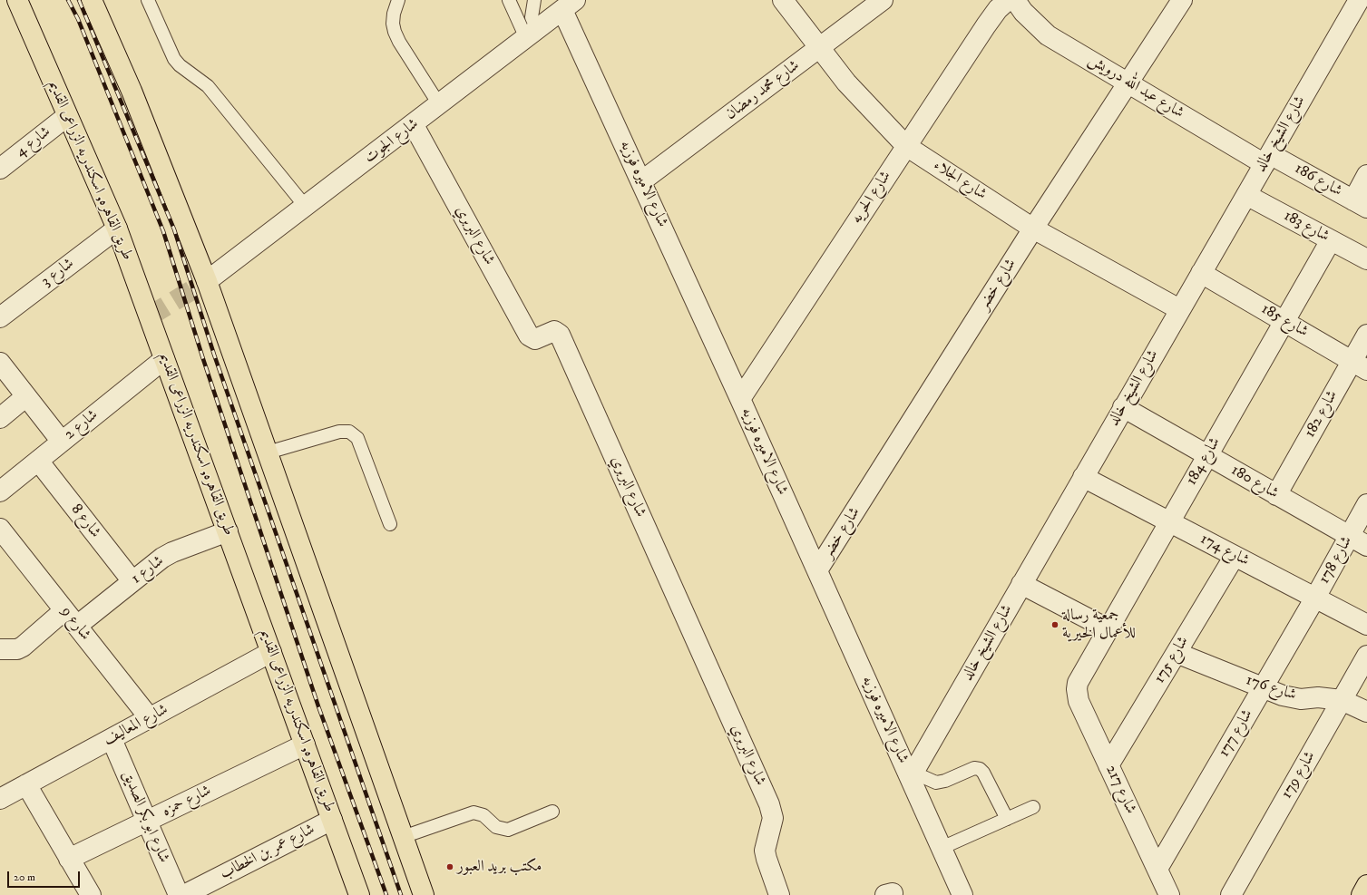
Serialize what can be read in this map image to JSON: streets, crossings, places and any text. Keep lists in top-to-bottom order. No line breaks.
{"streets":{"main road":["طريق القاهره, اسكندريه الزراعى القديم"],"street":["شارع عبد الله درويش","شارع محمد رمضان","شارع الشيخ خالد","شارع الجوت","شارع 4","شارع الجلاء","شارع 186","شارع الاميره فوزيه","شارع الحريه","شارع 183","شارع البربري","شارع 3","شارع خضر","شارع 185","شارع 182","شارع 2","شارع 184","شارع 180","شارع 8","شارع 174","شارع 178","شارع 1","شارع 9","شارع 175","شارع 176","شارع المعاليف","شارع 177","شارع 179","شارع 217","شارع حمزه","شارع ابو بكر الصديق","شارع عمر بن الخطاب"]},"crossings":[["شارع عبد الله درويش","شارع الشيخ خالد"],["شارع عبد الله درويش","شارع 186"],["شارع عبد الله درويش","شارع خضر"],["شارع محمد رمضان","شارع الجلاء"],["شارع محمد رمضان","شارع الاميره فوزيه"],["شارع الشيخ خالد","شارع الجلاء"],["شارع الشيخ خالد","شارع 186"],["شارع الشيخ خالد","شارع الاميره فوزيه"],["شارع الشيخ خالد","شارع 183"],["شارع الشيخ خالد","شارع 185"],["شارع الشيخ خالد","شارع 180"],["شارع الشيخ خالد","شارع 174"],["شارع الجوت","شارع الاميره فوزيه"],["شارع الجوت","شارع البربري"],["شارع 4","طريق القاهره, اسكندريه الزراعى القديم"],["طريق القاهره, اسكندريه الزراعى القديم","شارع 3"],["طريق القاهره, اسكندريه الزراعى القديم","شارع 2"],["طريق القاهره, اسكندريه الزراعى القديم","شارع 1"],["طريق القاهره, اسكندريه الزراعى القديم","شارع المعاليف"],["طريق القاهره, اسكندريه الزراعى القديم","شارع حمزه"],["طريق القاهره, اسكندريه الزراعى القديم","شارع عمر بن الخطاب"],["شارع الجلاء","شارع الحريه"],["شارع الجلاء","شارع خضر"],["شارع الاميره فوزيه","شارع الحريه"],["شارع الاميره فوزيه","شارع خضر"],["شارع 183","شارع 184"],["شارع 185","شارع 182"],["شارع 185","شارع 184"],["شارع 182","شارع 180"],["شارع 2","شارع 8"],["شارع 184","شارع 180"],["شارع 184","شارع 174"],["شارع 184","شارع 217"],["شارع 180","شارع 178"],["شارع 8","شارع 1"],["شارع 174","شارع 178"],["شارع 174","شارع 175"],["شارع 174","شارع 177"],["شارع 178","شارع 177"],["شارع 1","شارع 9"],["شارع 9","شارع المعاليف"],["شارع 175","شارع 176"],["شارع 175","شارع 217"],["شارع 176","شارع 177"],["شارع 176","شارع 179"],["شارع المعاليف","شارع ابو بكر الصديق"],["شارع 177","شارع 217"],["شارع حمزه","شارع ابو بكر الصديق"]],"places":["جمعية رسالة للأعمال الخيرية","مكتب بريد العبور"],"scale_bar":"20 m"}
